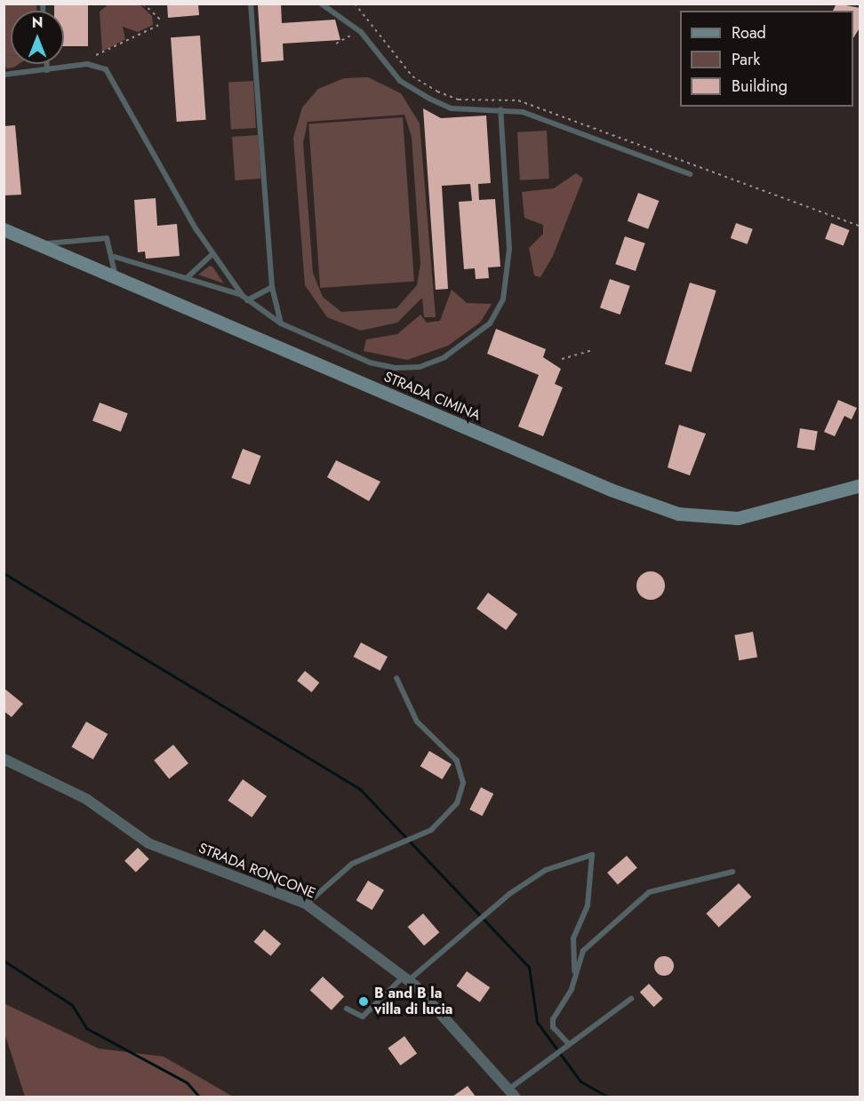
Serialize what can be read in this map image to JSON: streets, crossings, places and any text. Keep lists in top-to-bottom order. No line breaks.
{"streets":{"main road":["STRADA CIMINA"],"street":["STRADA RONCONE"]},"places":["B and B la villa di lucia"],"legend":["Road","Park","Building"],"north":"top"}
